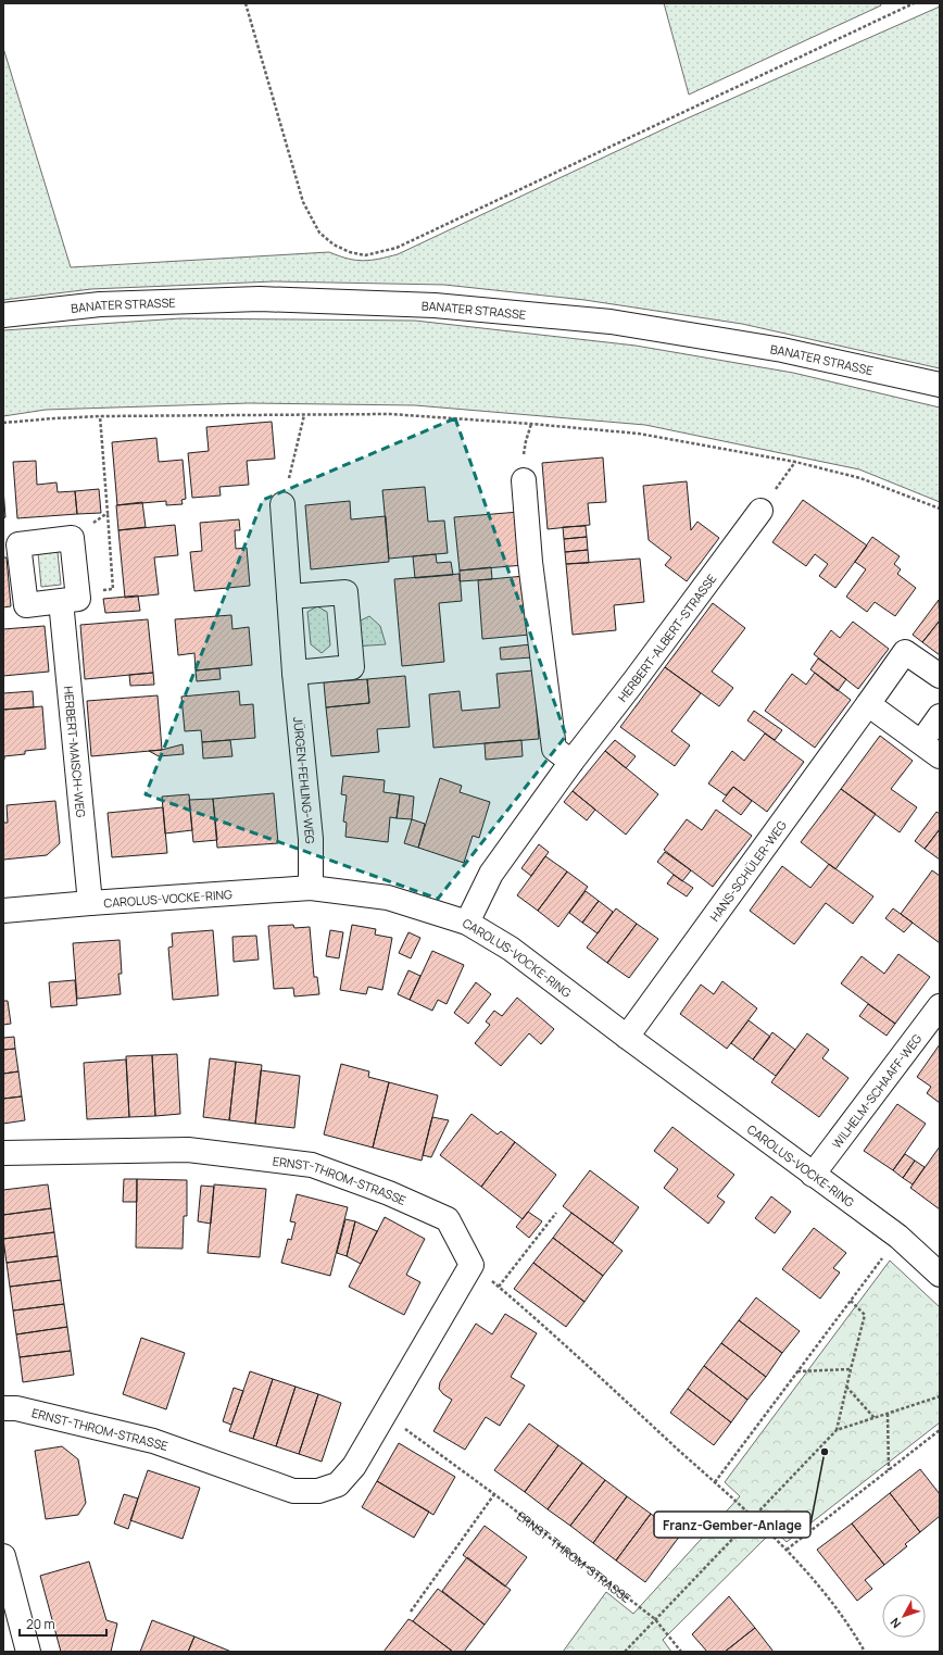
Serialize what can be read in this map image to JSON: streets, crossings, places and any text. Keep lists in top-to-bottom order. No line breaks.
{"streets":{"street":["BANATER STRASSE","HERBERT-ALBERT-STRASSE","HERBERT-MAISCH-WEG","JÜRGEN-FEHLING-WEG","HANS-SCHÜLER-WEG","CAROLUS-VOCKE-RING","WILHELM-SCHAAFF-WEG","ERNST-THROM-STRASSE"]},"crossings":[["HERBERT-ALBERT-STRASSE","CAROLUS-VOCKE-RING"],["HERBERT-MAISCH-WEG","CAROLUS-VOCKE-RING"],["JÜRGEN-FEHLING-WEG","CAROLUS-VOCKE-RING"],["HANS-SCHÜLER-WEG","CAROLUS-VOCKE-RING"],["CAROLUS-VOCKE-RING","WILHELM-SCHAAFF-WEG"]],"places":["Franz-Gember-Anlage"],"scale_bar":"20 m","north":"bottom left"}
